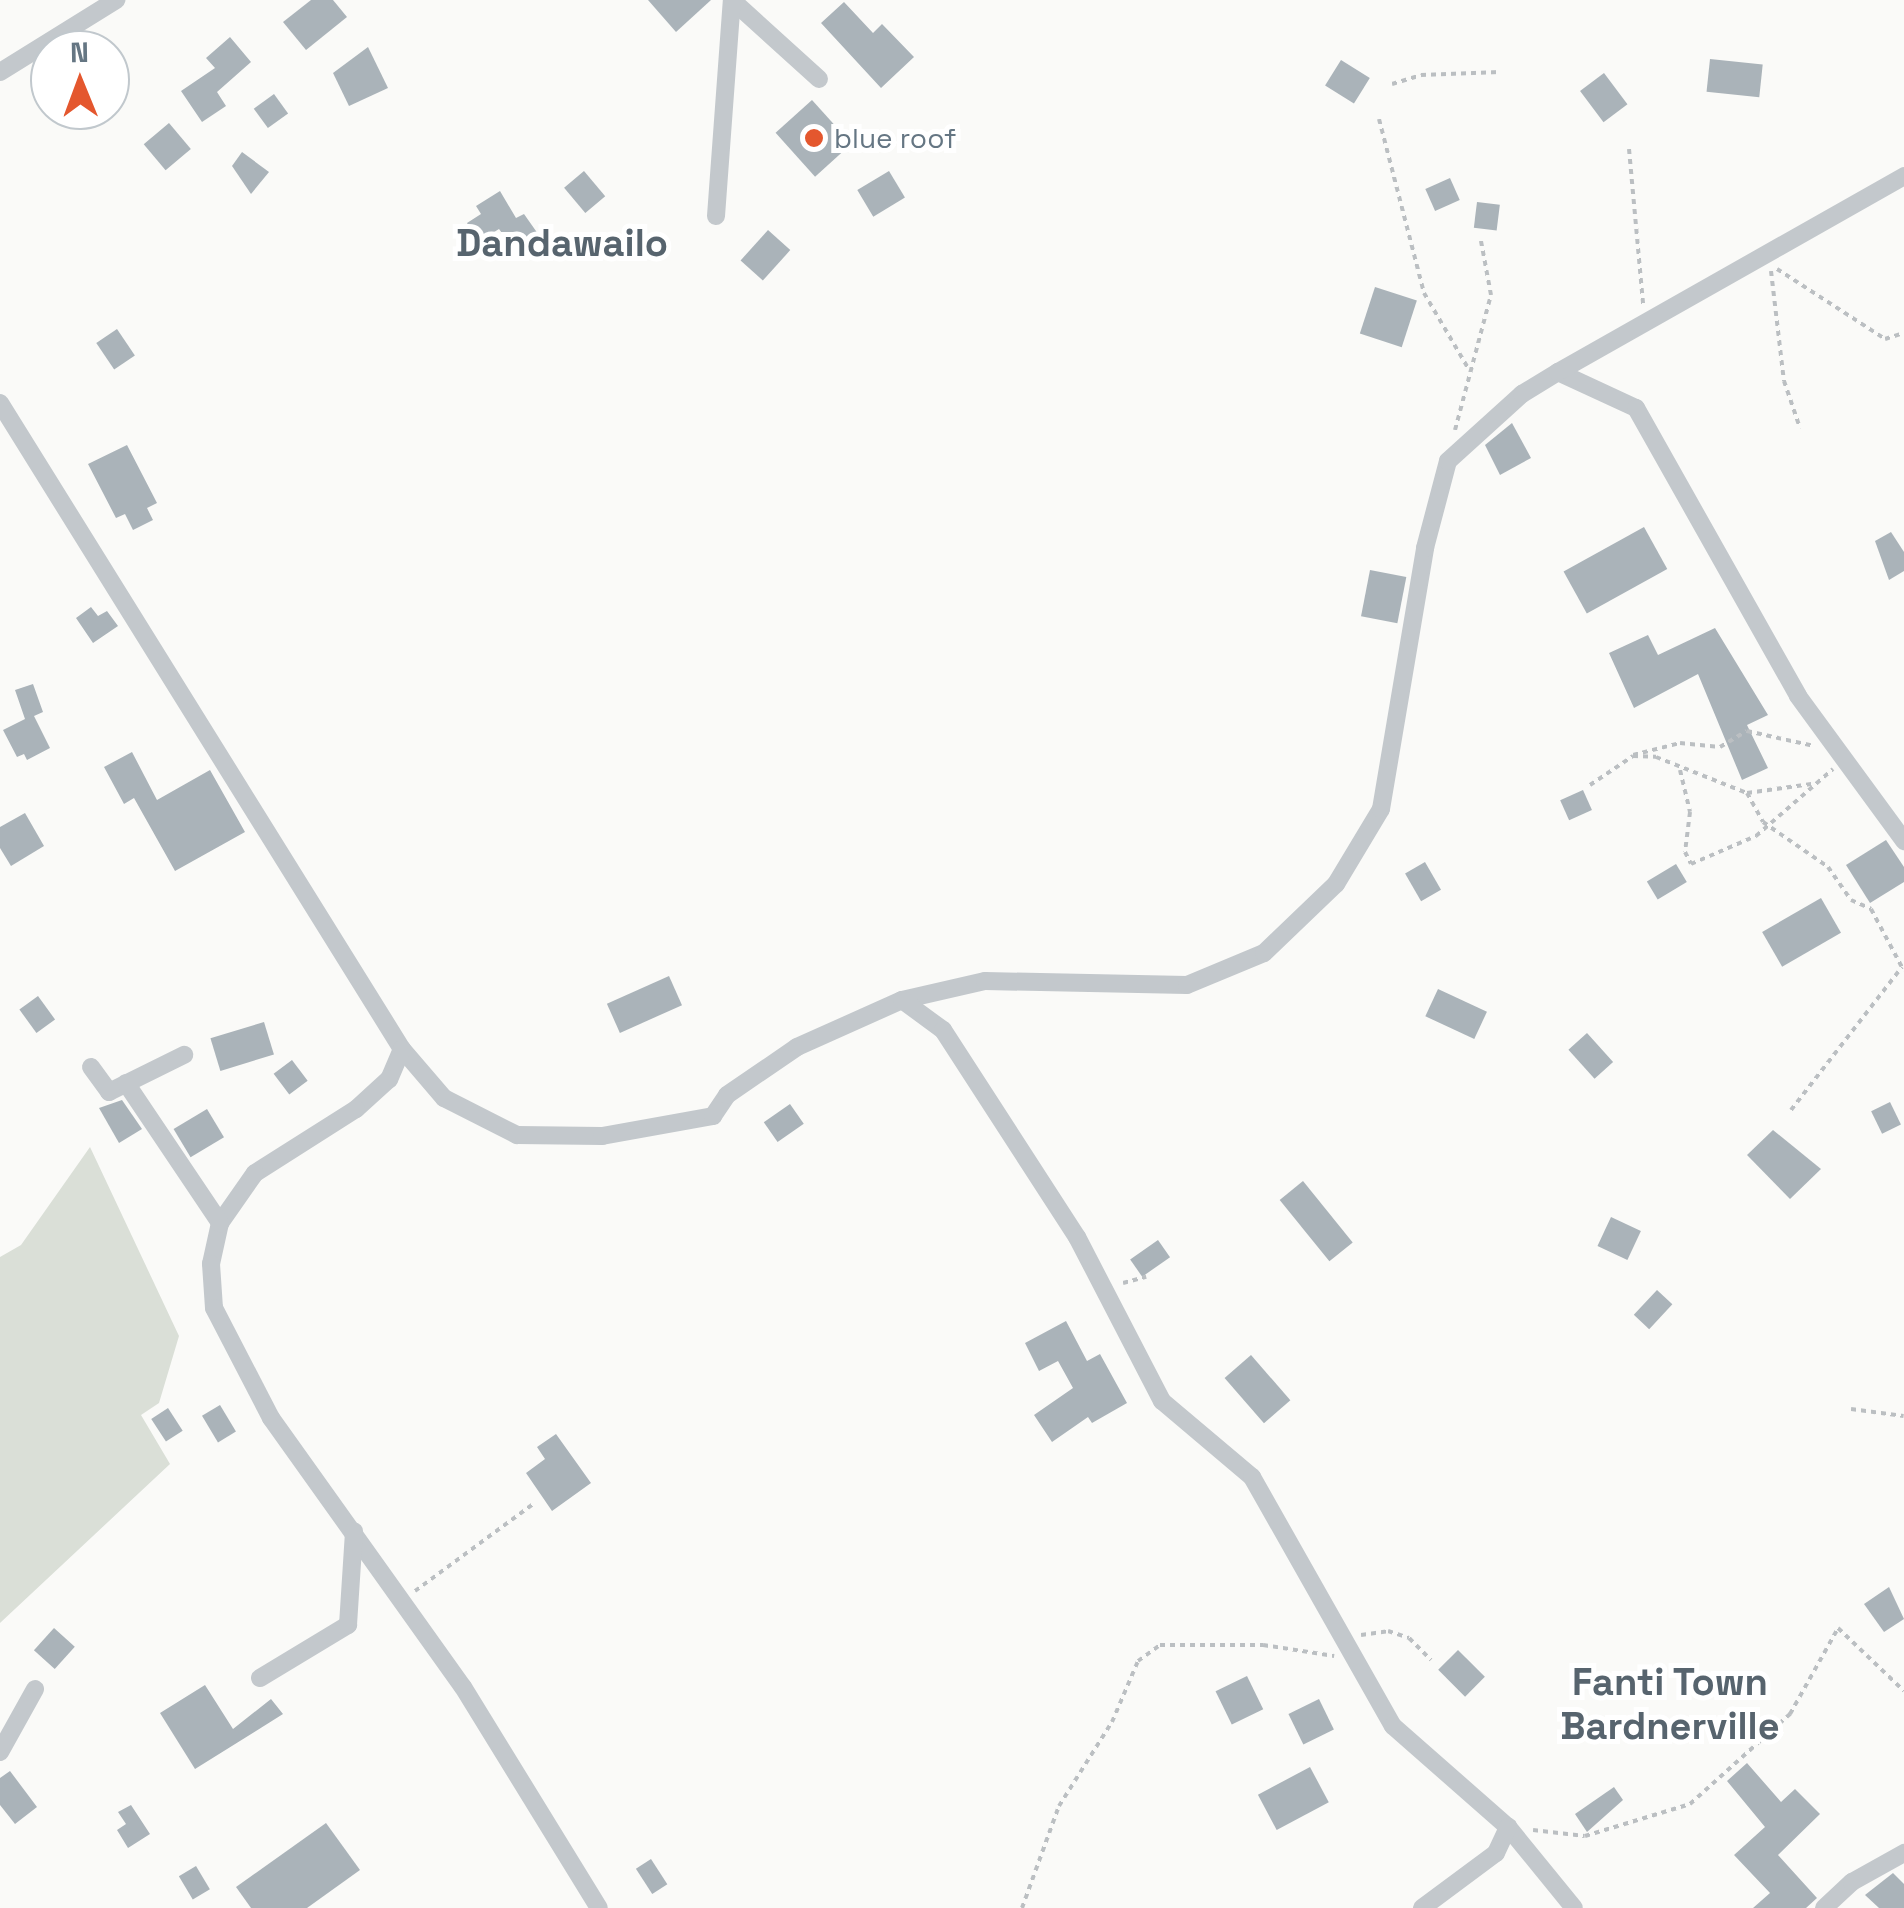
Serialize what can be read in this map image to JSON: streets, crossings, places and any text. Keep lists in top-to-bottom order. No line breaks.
{"districts":["Dandawailo","Fanti Town Bardnerville"],"places":["blue roof"],"north":"top"}
